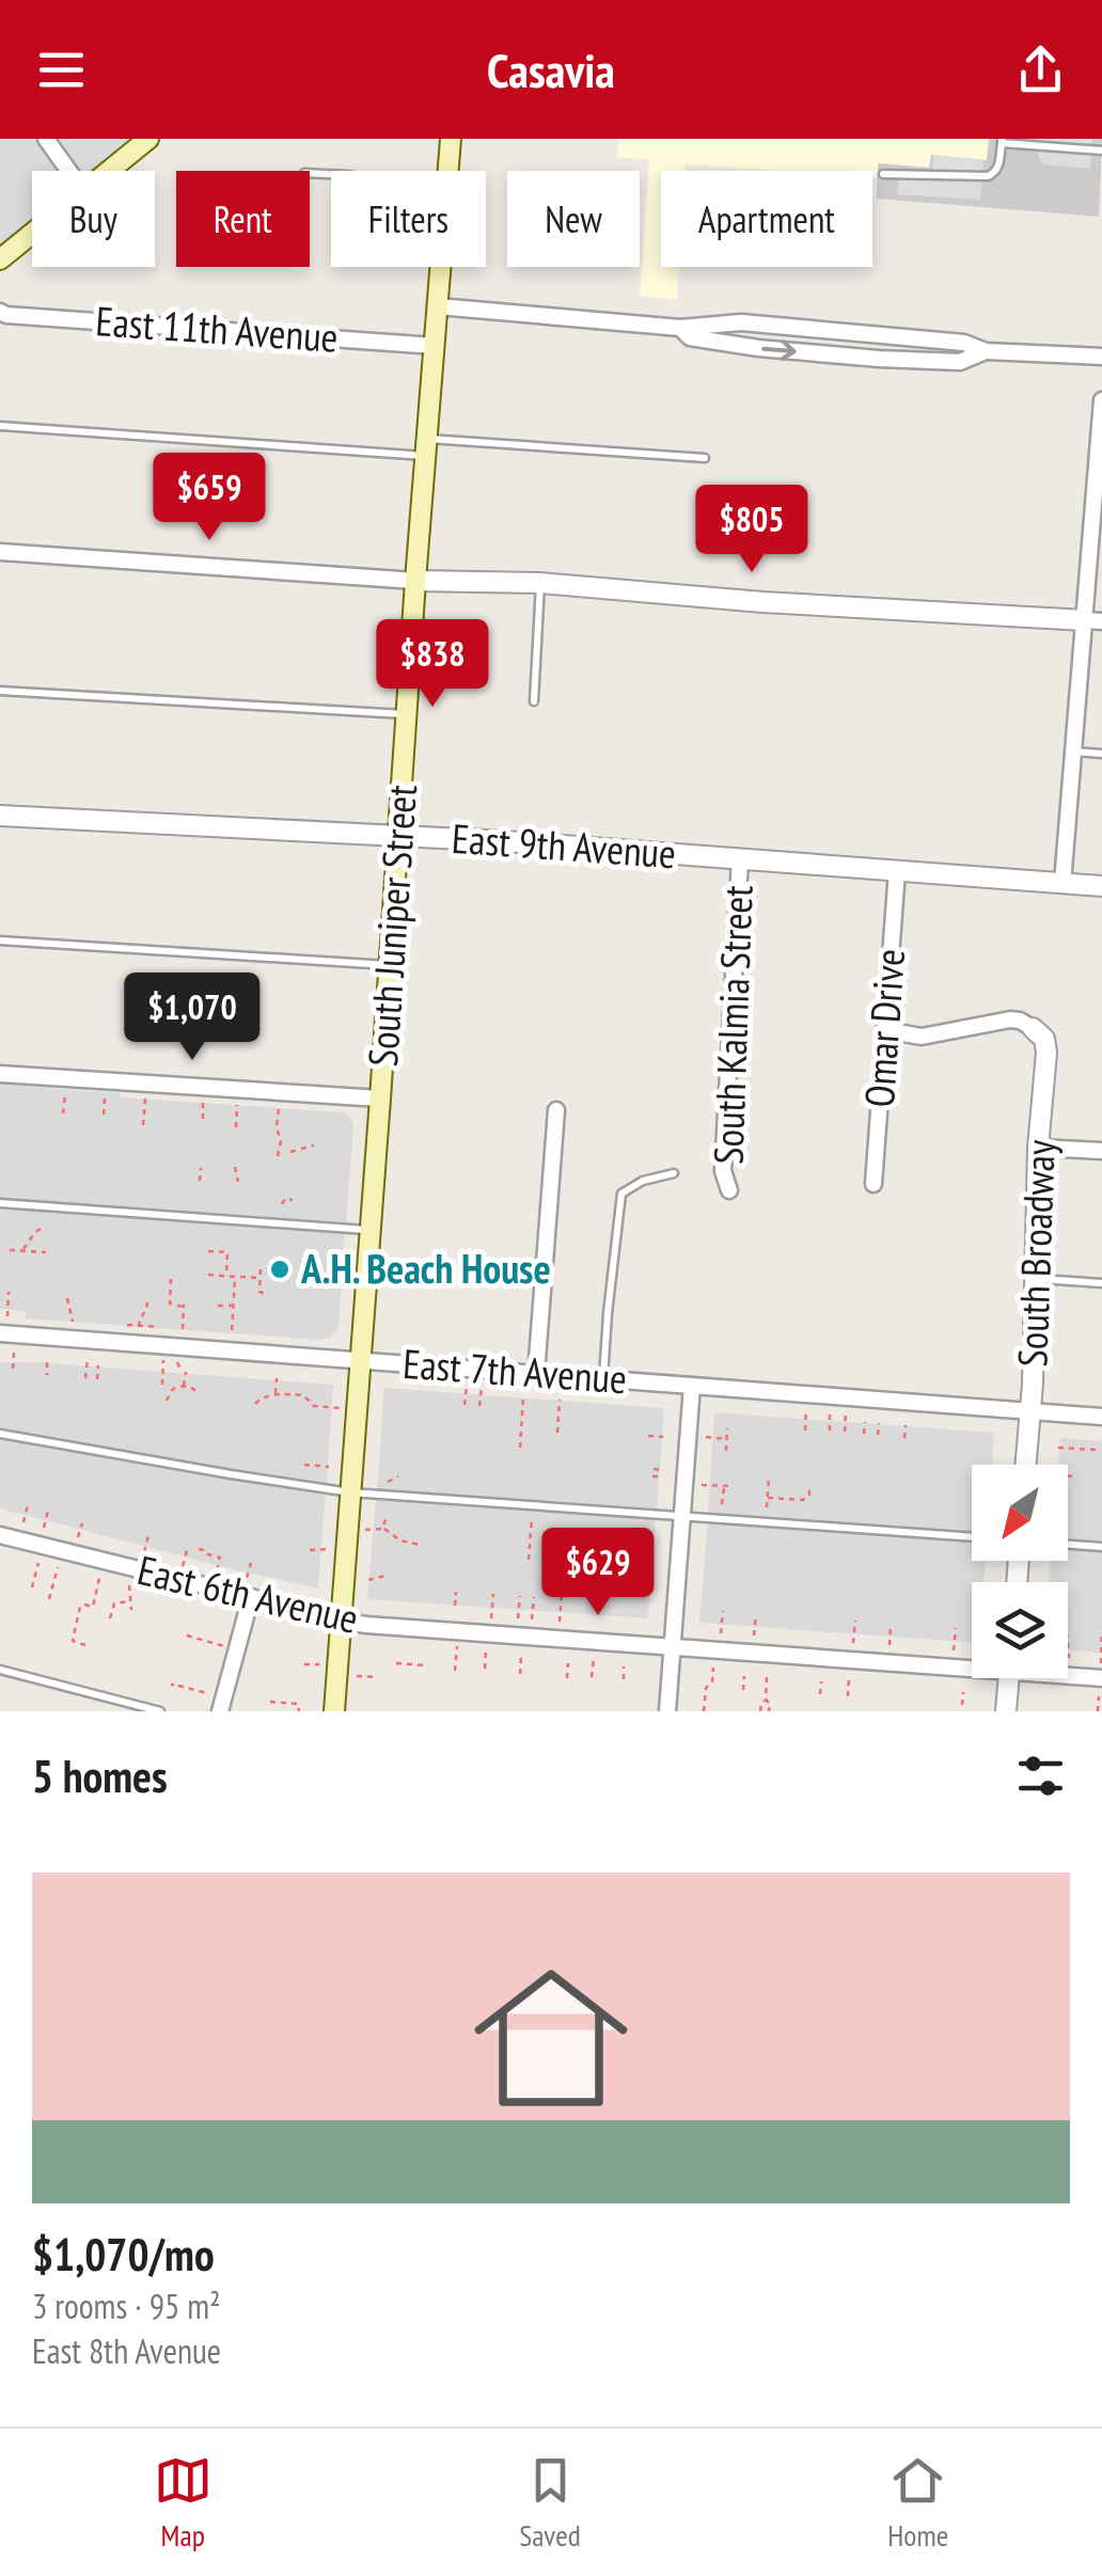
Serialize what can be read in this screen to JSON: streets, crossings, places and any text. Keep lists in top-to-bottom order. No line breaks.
{"streets":{"main road":["South Juniper Street"],"street":["East 11th Avenue","East 9th Avenue","South Kalmia Street","Omar Drive","South Broadway","East 7th Avenue","East 6th Avenue"]},"crossings":[["East 11th Avenue","South Juniper Street"],["East 9th Avenue","South Juniper Street"],["East 9th Avenue","South Kalmia Street"],["East 9th Avenue","Omar Drive"],["South Juniper Street","East 7th Avenue"],["South Juniper Street","East 6th Avenue"],["South Broadway","East 7th Avenue"]],"places":["A.H. Beach House"],"north":"bottom left","page":{"header":"Casavia","chip":["Buy","Rent","Filters","New","Apartment"],"price":["$659","$805","$838","$1,070","$629"],"heading":"5 homes","list":[{"name":"$1,070/mo","note":"3 rooms · 95 m² · East 8th Avenue"}],"tabs":["Map","Saved","Home"]}}
